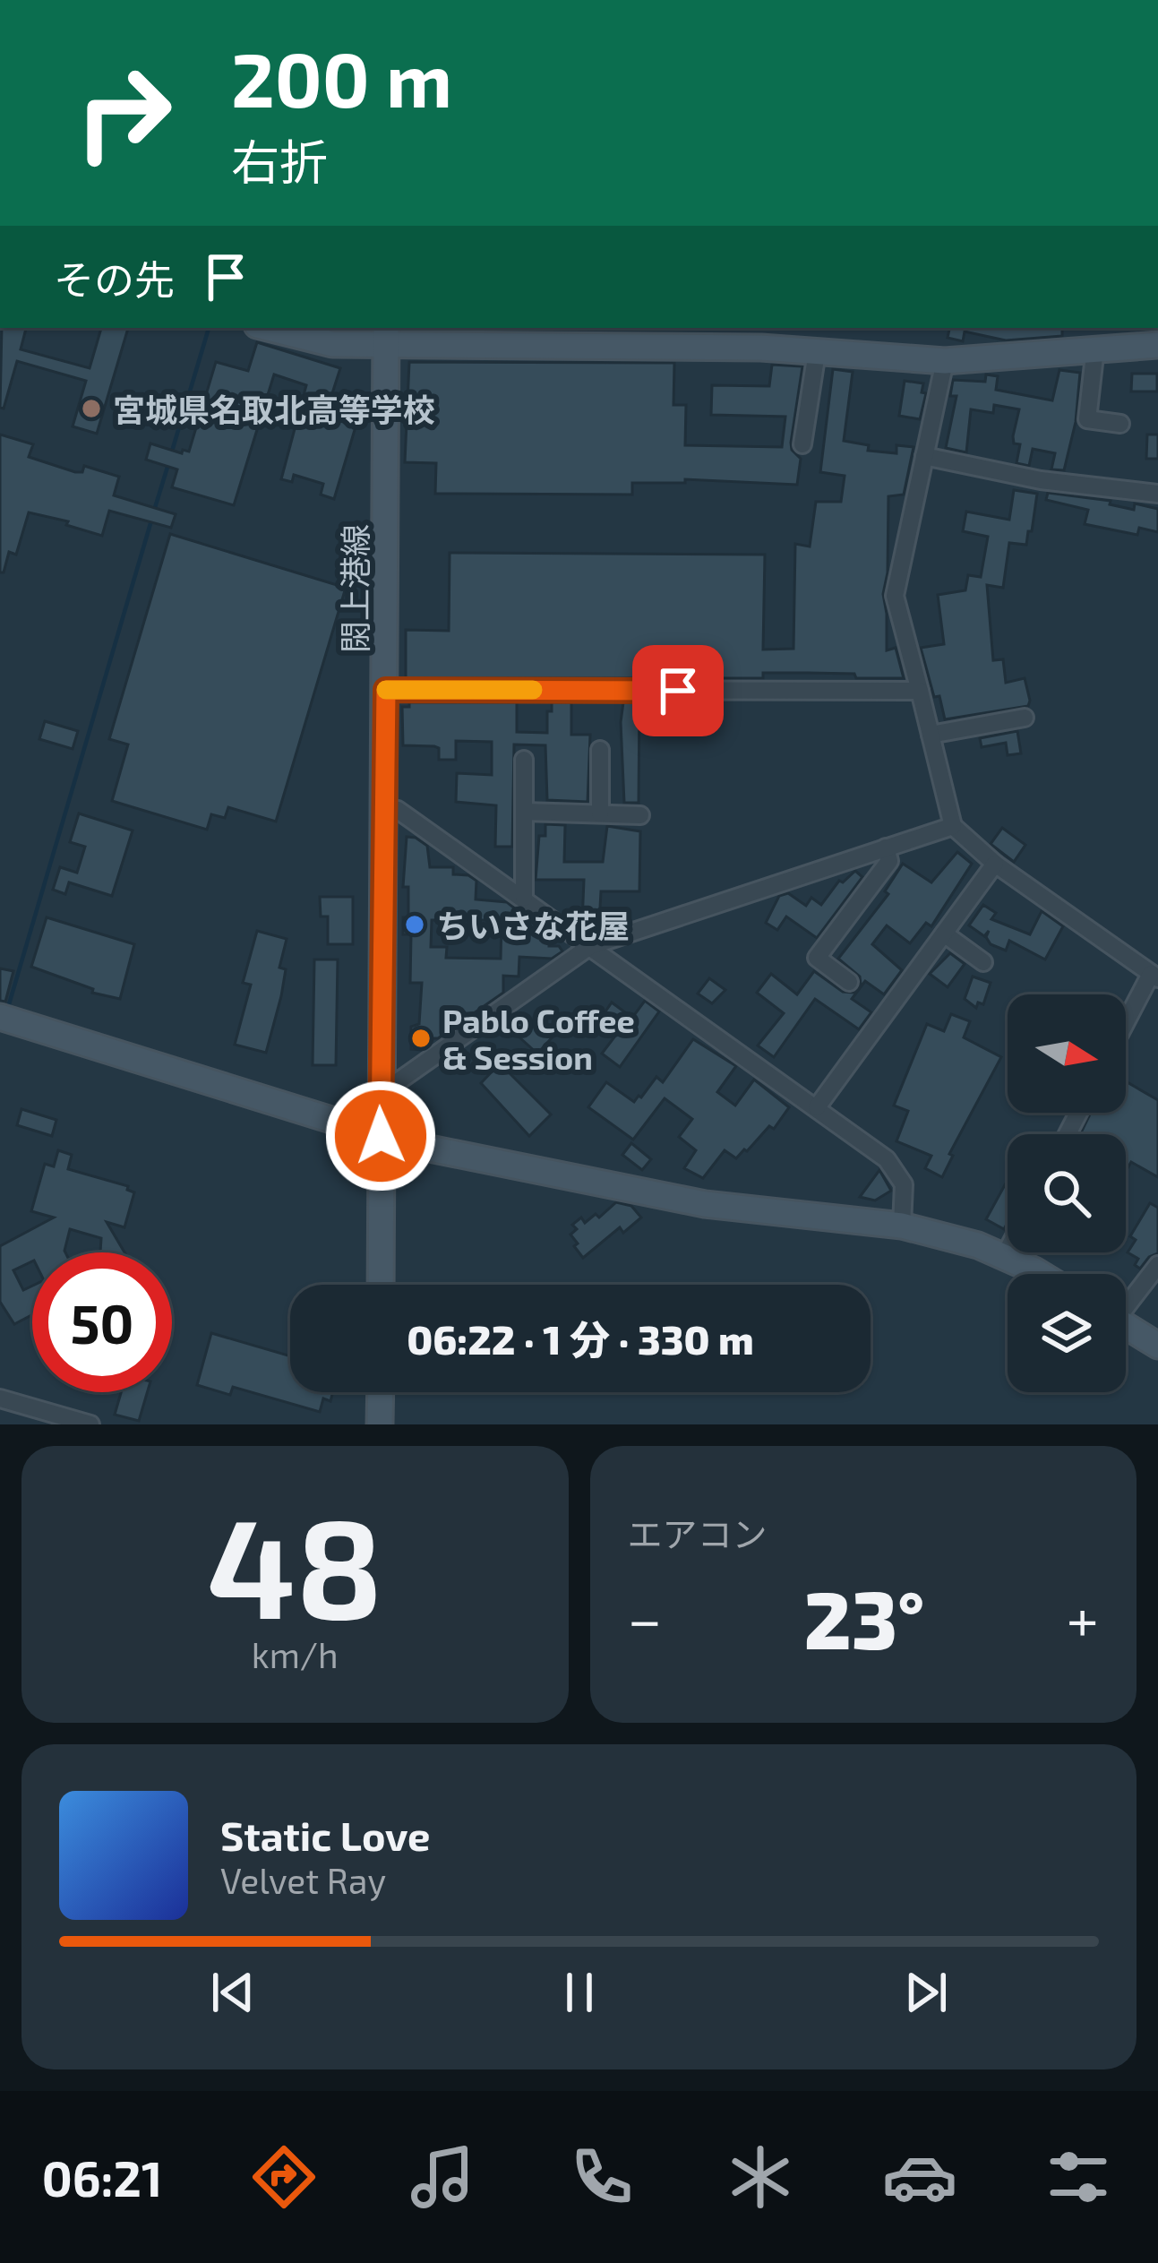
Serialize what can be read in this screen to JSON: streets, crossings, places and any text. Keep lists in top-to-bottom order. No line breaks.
{"streets":{"street":["閖上港線"]},"places":["宮城県名取北高等学校","ちいさな花屋","Pablo Coffee & Session"],"north":"right","page":{"turn":["200 m","右折"],"then":"その先","limit":"50","trip":"06:22 · 1 分 · 330 m","tile":[["48","km/h"],"エアコン"],"heat":["−","23°","+"],"song":["Static Love","Velvet Ray"],"tabs":"06:21"}}
